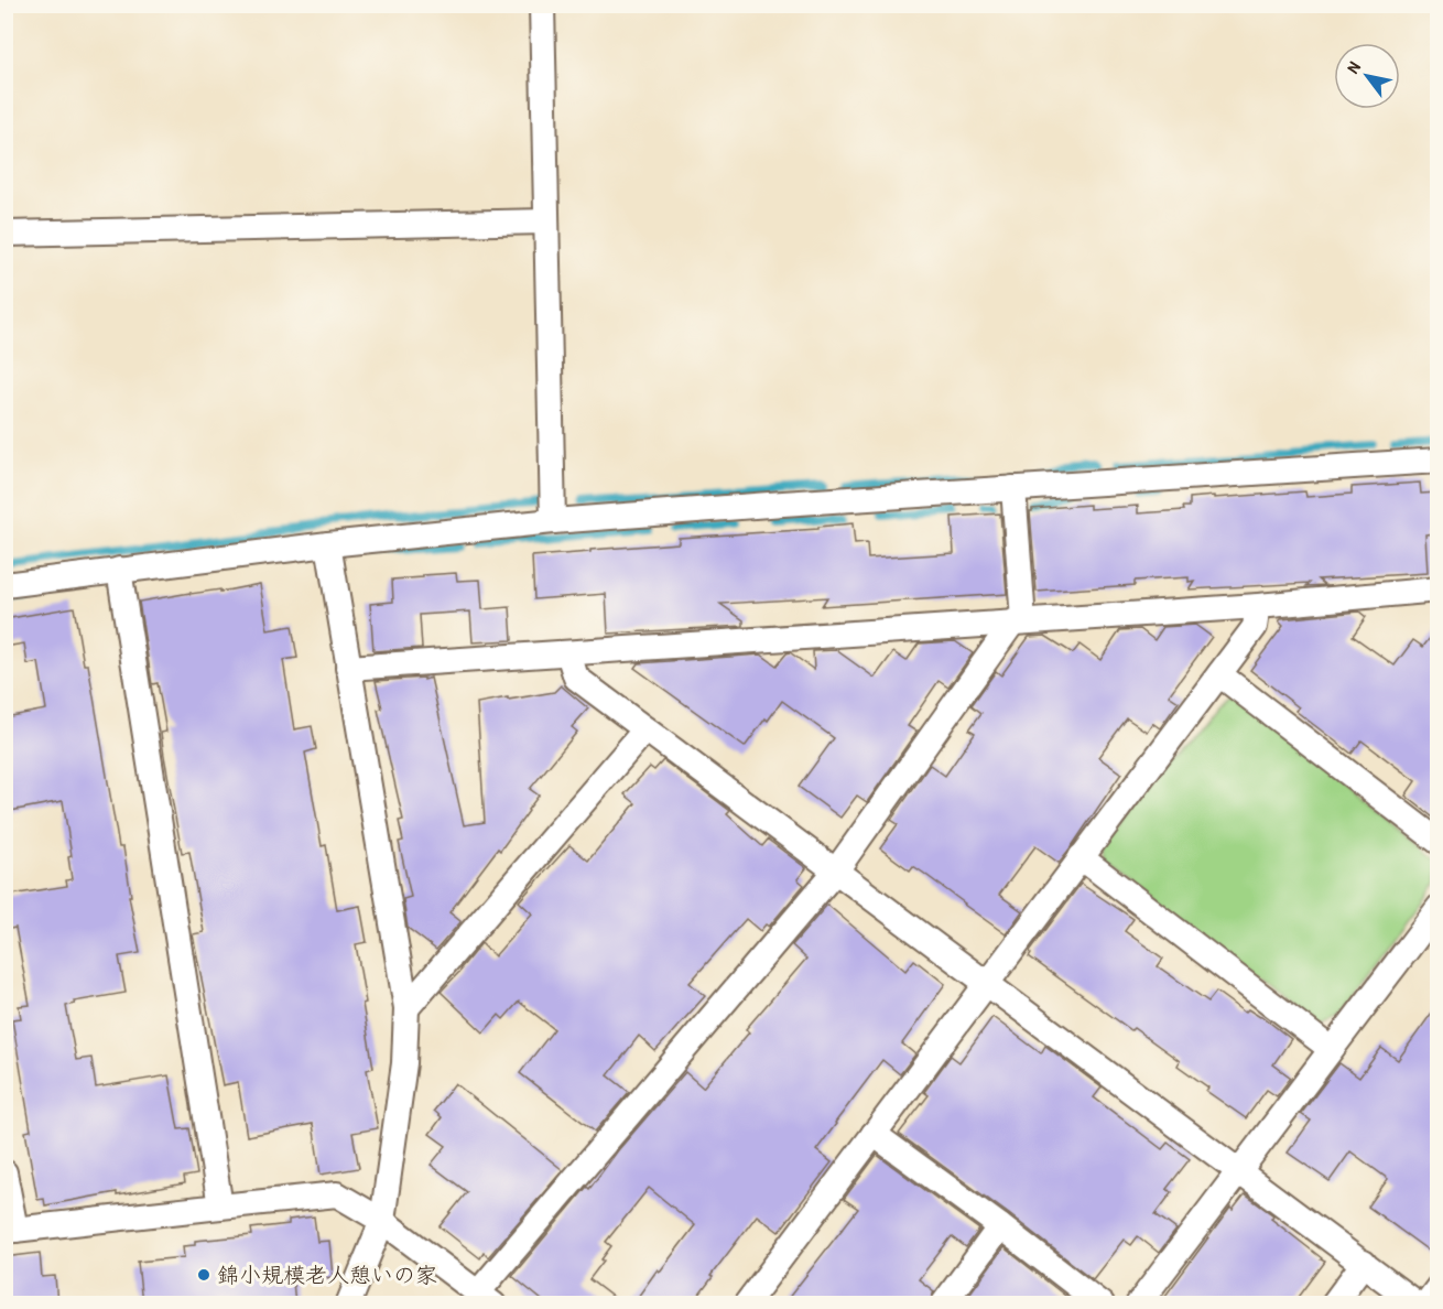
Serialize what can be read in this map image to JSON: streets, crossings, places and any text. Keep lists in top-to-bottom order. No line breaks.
{"places":["錦小規模老人憩いの家"],"north":"top left"}
